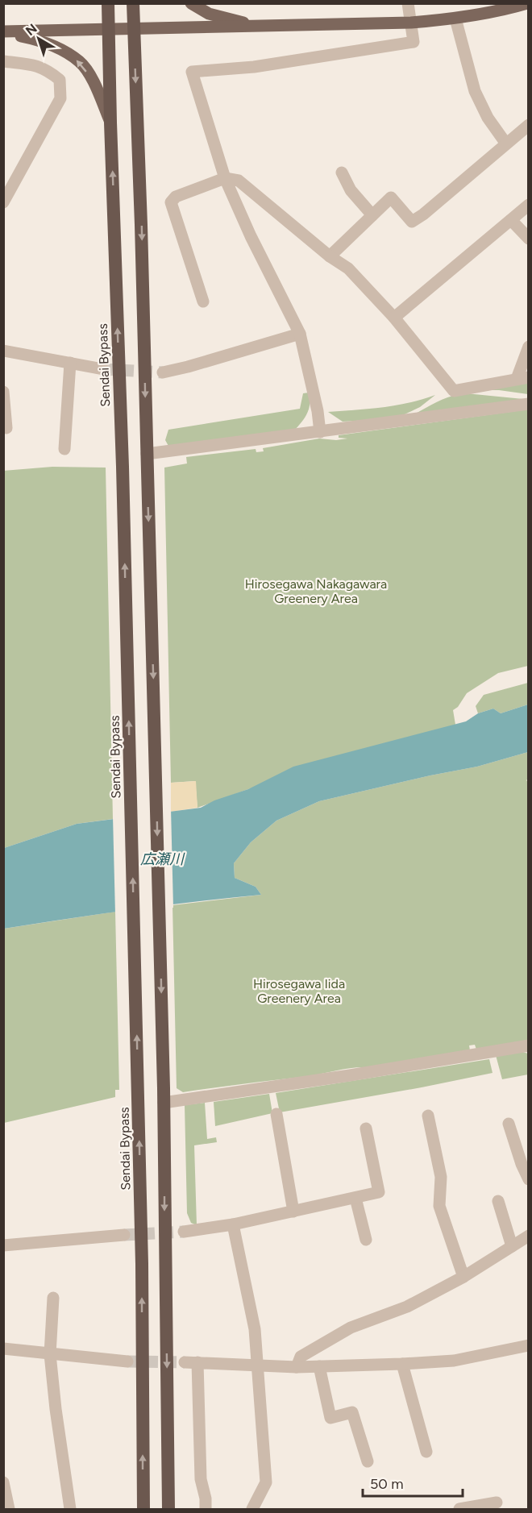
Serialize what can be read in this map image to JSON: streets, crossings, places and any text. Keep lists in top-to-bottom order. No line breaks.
{"streets":{"highway":["Sendai Bypass"]},"water":["広瀬川"],"parks":["Hirosegawa Nakagawara Greenery Area","Hirosegawa Iida Greenery Area"],"scale_bar":"50 m","north":"top left"}
